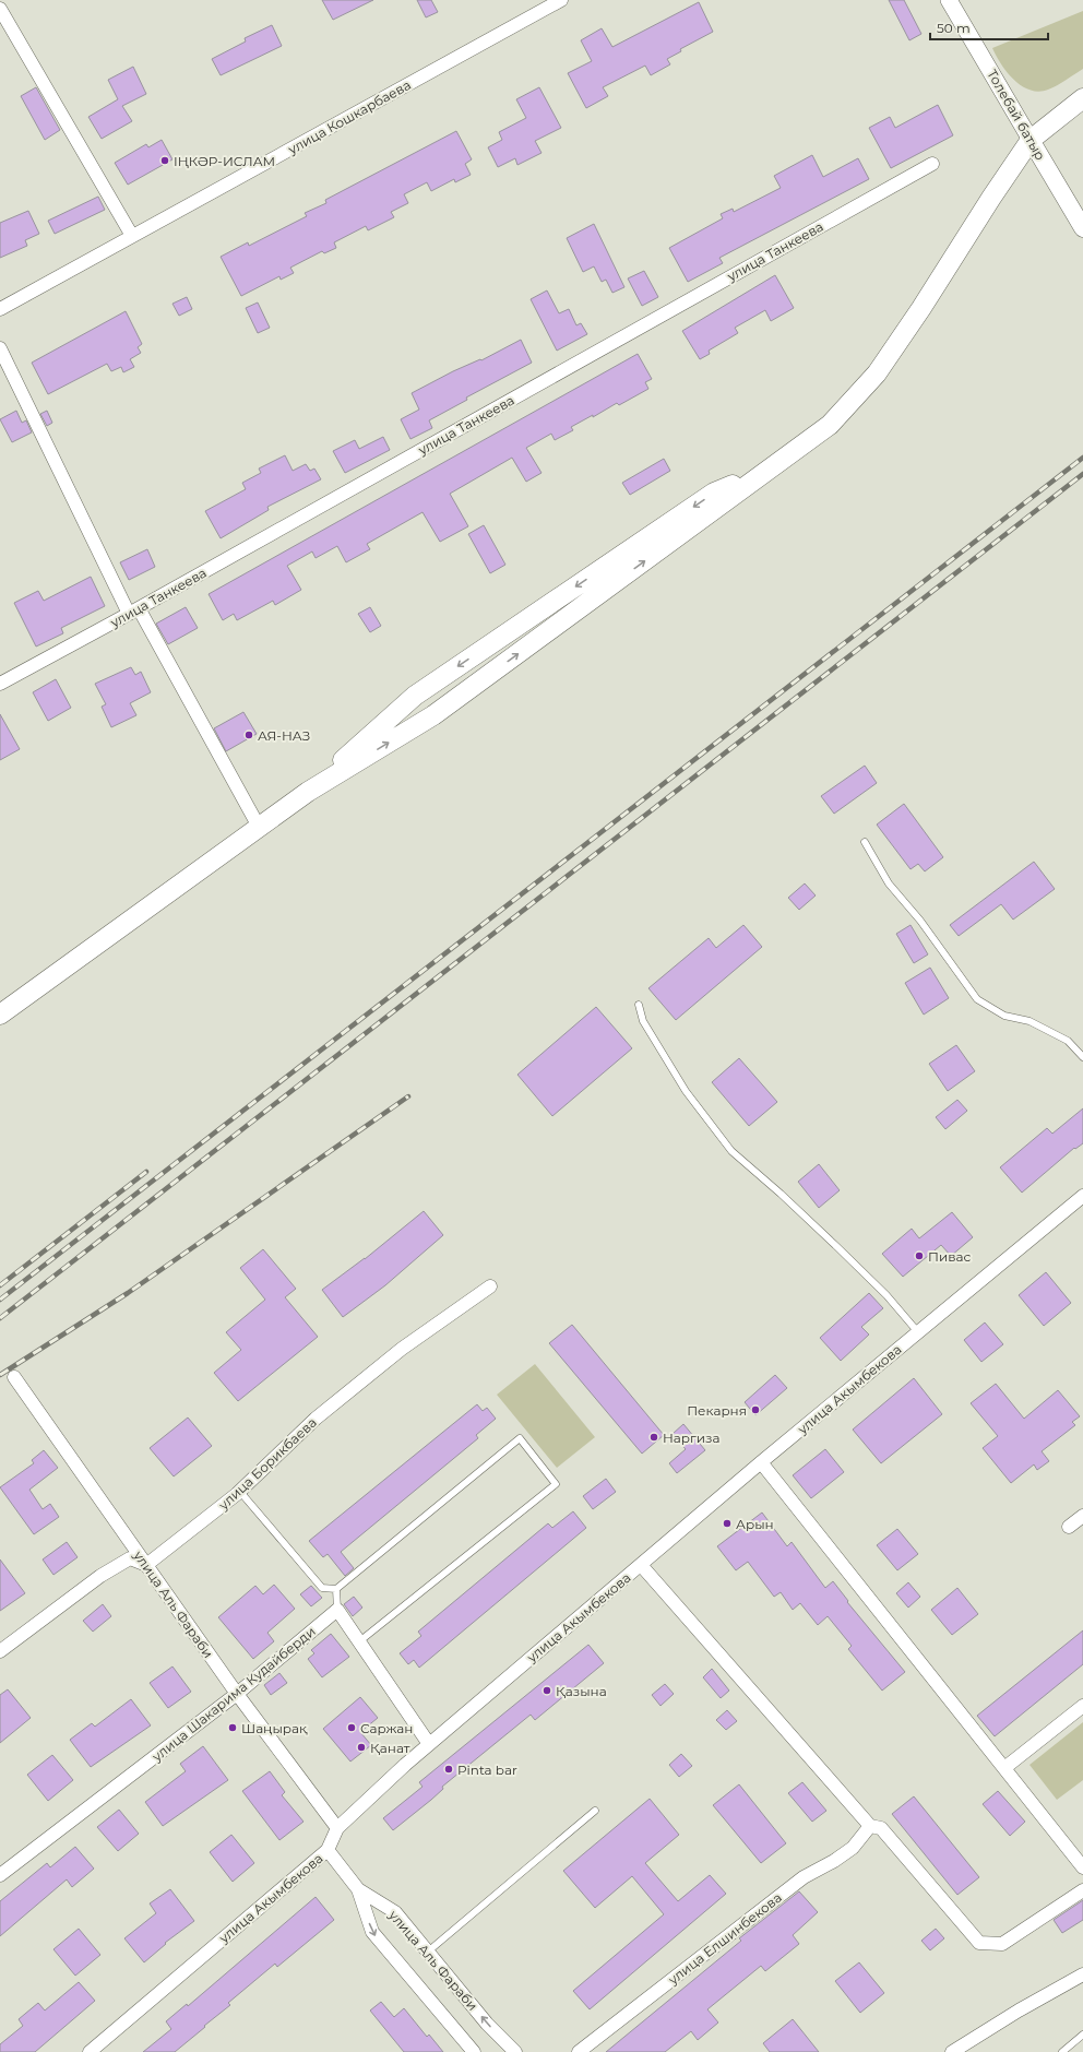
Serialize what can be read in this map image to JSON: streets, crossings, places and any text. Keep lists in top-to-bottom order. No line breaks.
{"streets":{"main road":["Толебай батыр"],"street":["улица Кошкарбаева","улица Танкеева","улица Акымбекова","улица Борикбаева","улица Аль Фараби","улица Шакарима Кудайберди","улица Елшинбекова"]},"crossings":[["улица Акымбекова","улица Аль Фараби"],["улица Борикбаева","улица Аль Фараби"],["улица Аль Фараби","улица Шакарима Кудайберди"]],"places":["ІҢКӘР-ИСЛАМ","АЯ-НАЗ","Пивас","Пекарня","Наргиза","Арын","Қазына","Шаңырақ","Саржан","Қанат","Pinta bar"],"scale_bar":"50 m"}
